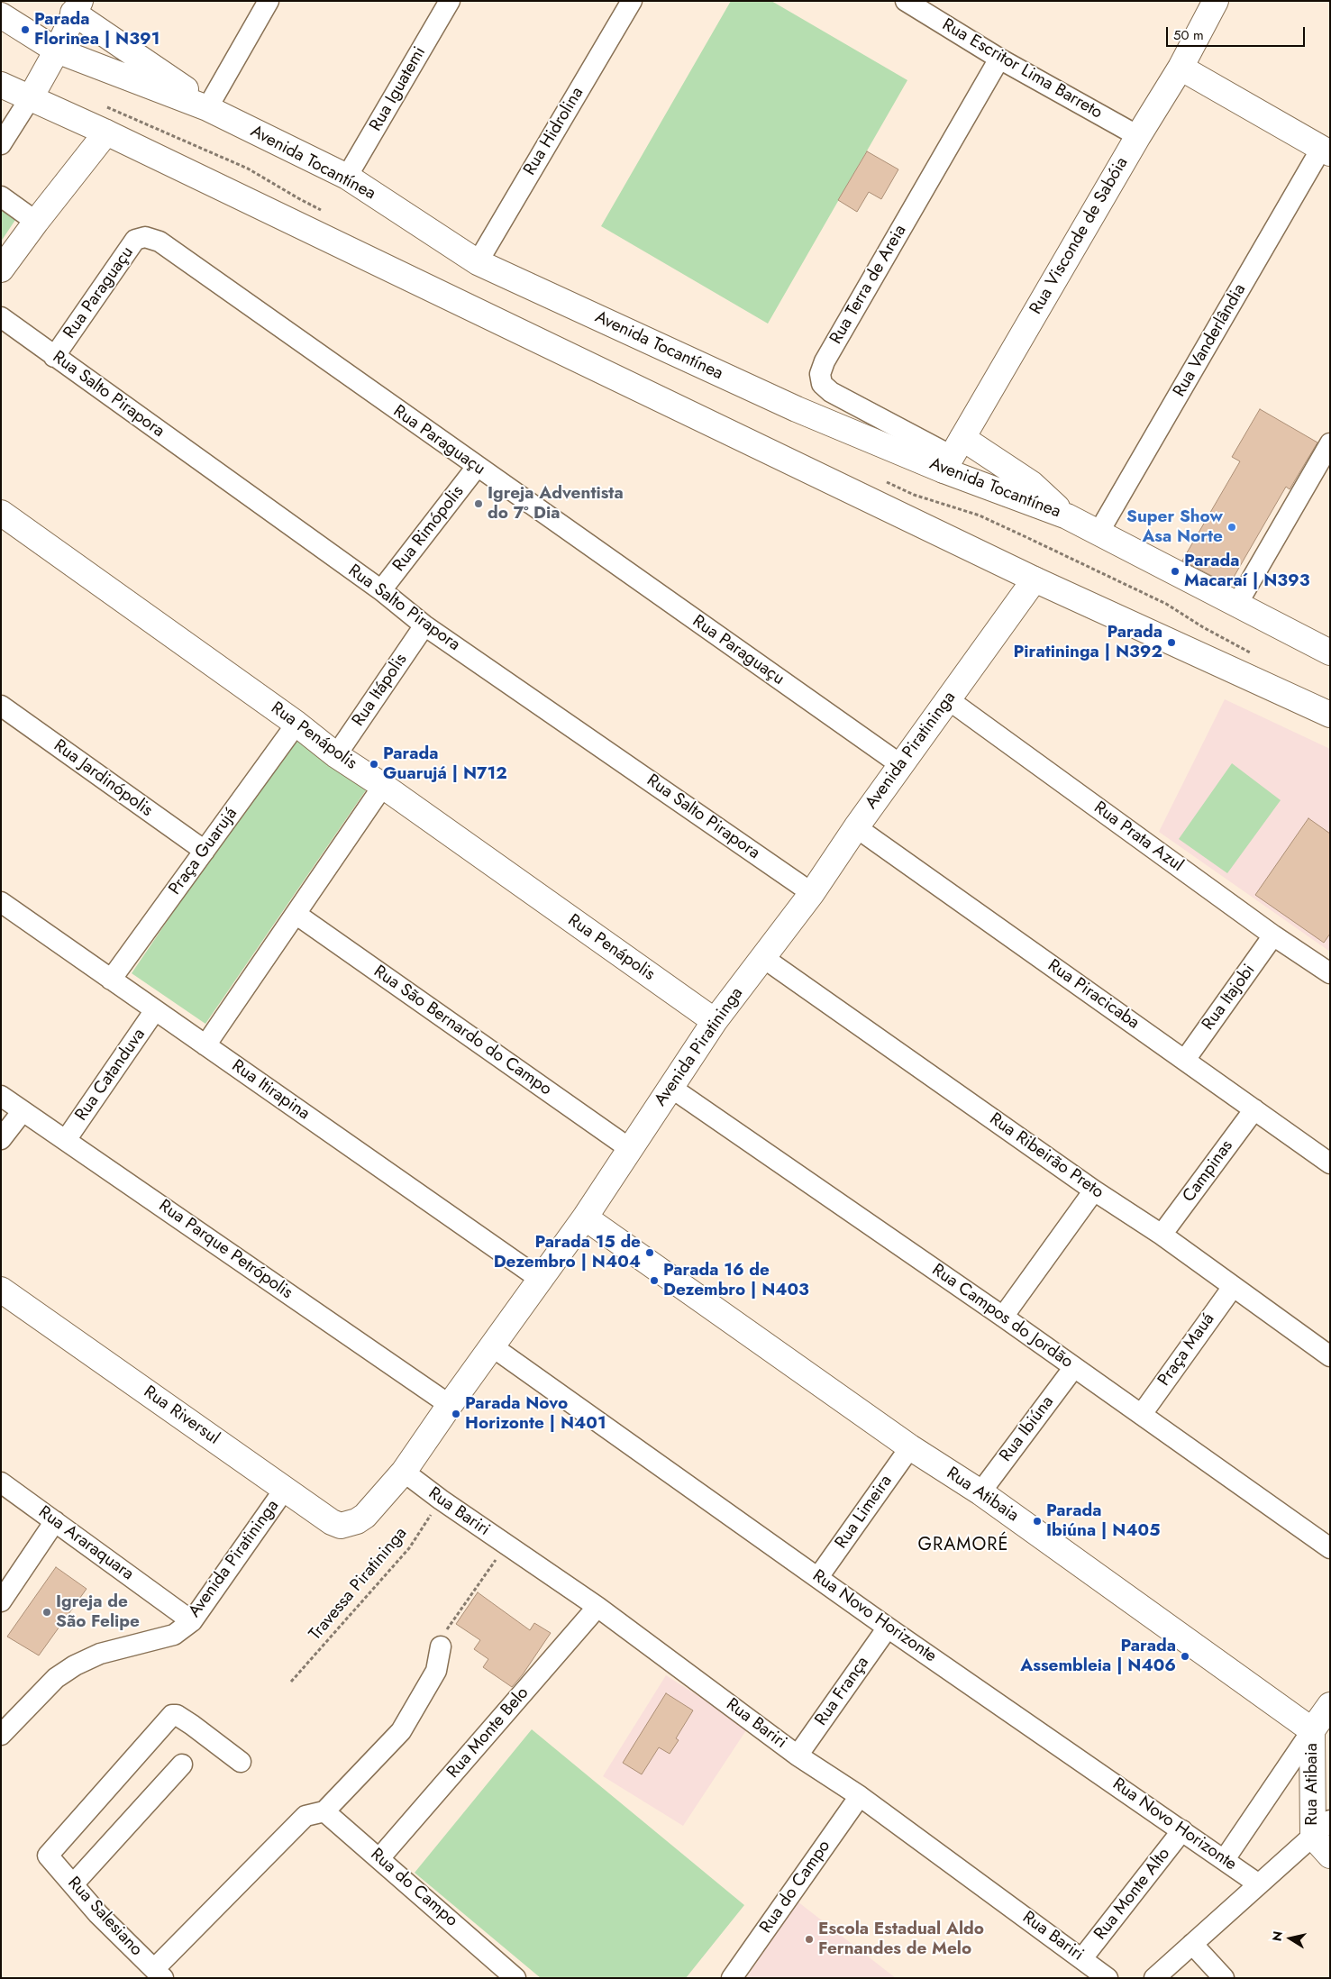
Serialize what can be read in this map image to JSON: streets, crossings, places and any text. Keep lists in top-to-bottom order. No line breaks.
{"streets":{"street":["Rua Escritor Lima Barreto","Rua Iguatemi","Rua Hidrolina","Avenida Tocantínea","Rua Visconde de Sabóia","Rua Terra de Areia","Rua Paraguaçu","Rua Vanderlândia","Rua Salto Pirapora","Rua Rimópolis","Rua Itápolis","Rua Penápolis","Avenida Piratininga","Rua Jardinópolis","Rua Prata Azul","Praça Guarujá","Rua Piracicaba","Rua Itajobi","Rua São Bernardo do Campo","Rua Catanduva","Rua Itirapina","Rua Ribeirão Preto","Campinas","Rua Parque Petrópolis","Rua Campos do Jordão","Praça Mauá","Rua Riversul","Rua Ibiúna","Rua Atibaia","Rua Bariri","Rua Limeira","Rua Araraquara","Rua Novo Horizonte","Rua França","Rua Monte Belo","Rua do Campo","Rua Monte Alto","Rua Salesiano"],"path":["Travessa Piratininga"]},"crossings":[["Rua Escritor Lima Barreto","Rua Visconde de Sabóia"],["Rua Escritor Lima Barreto","Rua Terra de Areia"],["Rua Iguatemi","Avenida Tocantínea"],["Rua Hidrolina","Avenida Tocantínea"],["Avenida Tocantínea","Rua Visconde de Sabóia"],["Avenida Tocantínea","Rua Terra de Areia"],["Avenida Tocantínea","Rua Vanderlândia"],["Rua Visconde de Sabóia","Rua Terra de Areia"],["Rua Paraguaçu","Rua Salto Pirapora"],["Rua Paraguaçu","Rua Rimópolis"],["Rua Paraguaçu","Avenida Piratininga"],["Rua Salto Pirapora","Rua Rimópolis"],["Rua Salto Pirapora","Rua Itápolis"],["Rua Salto Pirapora","Avenida Piratininga"],["Rua Itápolis","Rua Penápolis"],["Rua Penápolis","Avenida Piratininga"],["Rua Penápolis","Praça Guarujá"],["Avenida Piratininga","Rua Prata Azul"],["Avenida Piratininga","Rua Piracicaba"],["Avenida Piratininga","Rua São Bernardo do Campo"],["Avenida Piratininga","Rua Itirapina"],["Avenida Piratininga","Rua Ribeirão Preto"],["Avenida Piratininga","Rua Parque Petrópolis"],["Avenida Piratininga","Rua Campos do Jordão"],["Avenida Piratininga","Rua Riversul"],["Avenida Piratininga","Rua Atibaia"],["Avenida Piratininga","Rua Bariri"],["Avenida Piratininga","Rua Araraquara"],["Avenida Piratininga","Rua Novo Horizonte"],["Rua Jardinópolis","Praça Guarujá"],["Rua Prata Azul","Rua Itajobi"],["Praça Guarujá","Rua Itirapina"],["Rua Piracicaba","Rua Itajobi"],["Rua Piracicaba","Campinas"],["Rua Catanduva","Rua Itirapina"],["Rua Catanduva","Rua Parque Petrópolis"],["Rua Ribeirão Preto","Campinas"],["Rua Ribeirão Preto","Praça Mauá"],["Rua Campos do Jordão","Praça Mauá"],["Rua Campos do Jordão","Rua Ibiúna"],["Rua Ibiúna","Rua Atibaia"],["Rua Atibaia","Rua Limeira"],["Rua Bariri","Travessa Piratininga"],["Rua Bariri","Rua França"],["Rua Bariri","Rua Monte Belo"],["Rua Bariri","Rua do Campo"],["Rua Bariri","Rua Monte Alto"],["Rua Limeira","Rua Novo Horizonte"],["Rua Novo Horizonte","Rua França"],["Rua Novo Horizonte","Rua Monte Alto"],["Rua Monte Belo","Rua do Campo"]],"districts":["GRAMORÉ"],"places":["Parada Florinea | N391","Igreja Adventista do 7º Dia","Super Show Asa Norte","Parada Macaraí | N393","Parada Piratininga | N392","Parada Guarujá | N712","Parada 15 de Dezembro | N404","Parada 16 de Dezembro | N403","Parada Novo Horizonte | N401","Parada Ibiúna | N405","Igreja de São Felipe","Parada Assembleia | N406","Escola Estadual Aldo Fernandes de Melo"],"scale_bar":"50 m","north":"left"}
